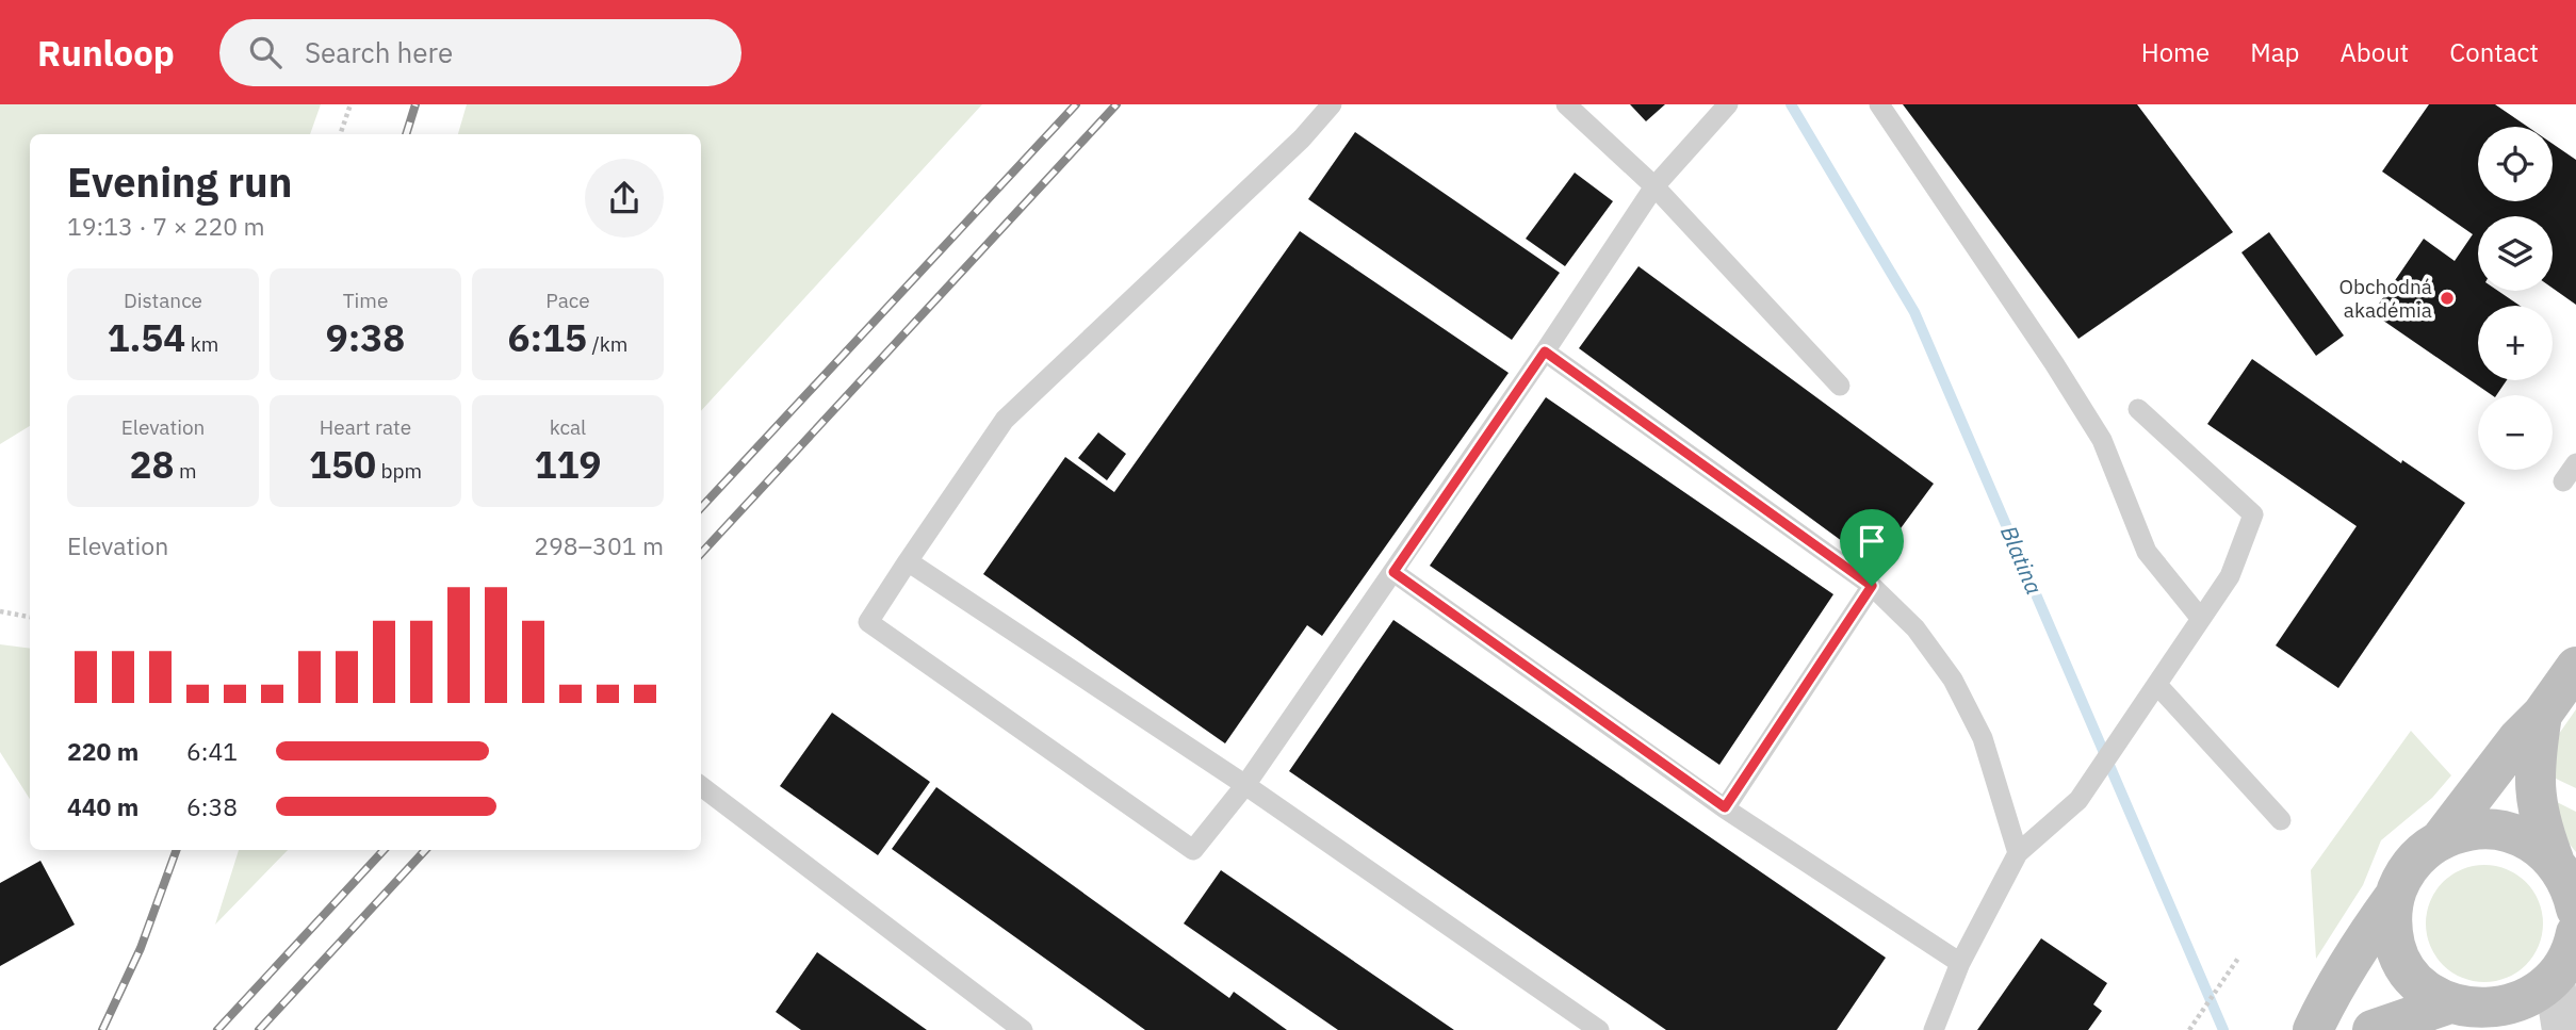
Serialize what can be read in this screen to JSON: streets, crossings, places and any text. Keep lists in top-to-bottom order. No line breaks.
{"water":["Blatina"],"places":["Obchodná akadémia"],"page":{"header":"Runloop","search":"Search here","nav":["Home","Map","About","Contact"],"map_buttons":["+","−"],"heading":["Evening run","19:13 · 7 × 220 m"],"stats":[["Distance","1.54 km"],["Time","9:38"],["Pace","6:15 /km"],["Elevation","28 m"],["Heart rate","150 bpm"],["kcal","119"]],"chart":["Elevation","298–301 m"],"list":[{"name":"220 m","note":"6:41"},{"name":"440 m","note":"6:38"}]}}
